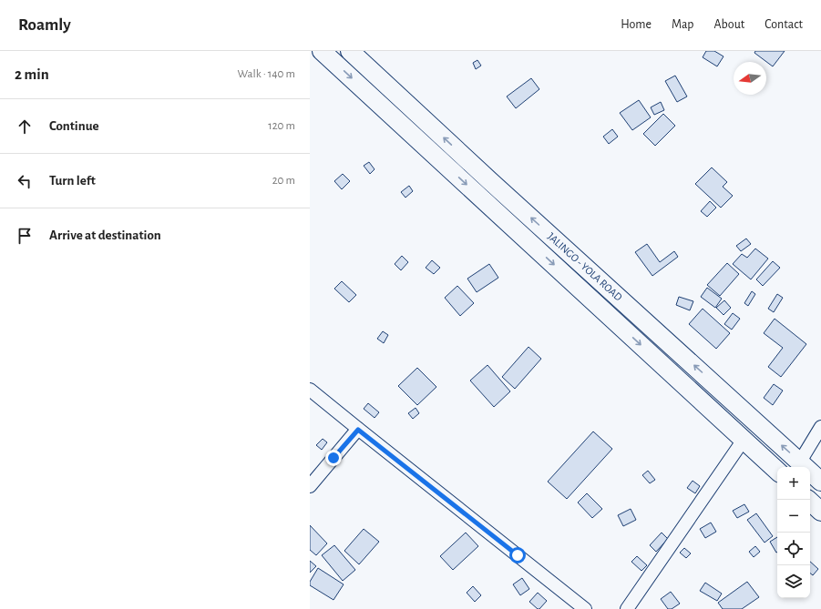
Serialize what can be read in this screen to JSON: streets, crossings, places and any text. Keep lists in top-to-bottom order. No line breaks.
{"streets":{"highway":["JALINGO - YOLA ROAD"]},"north":"left","page":{"header":"Roamly","nav":["Home","Map","About","Contact"],"heading":["2 min","Walk · 140 m"],"list":[["Continue","120 m"],["Turn left","20 m"],"Arrive at destination"],"map_buttons":["+","−"]}}
